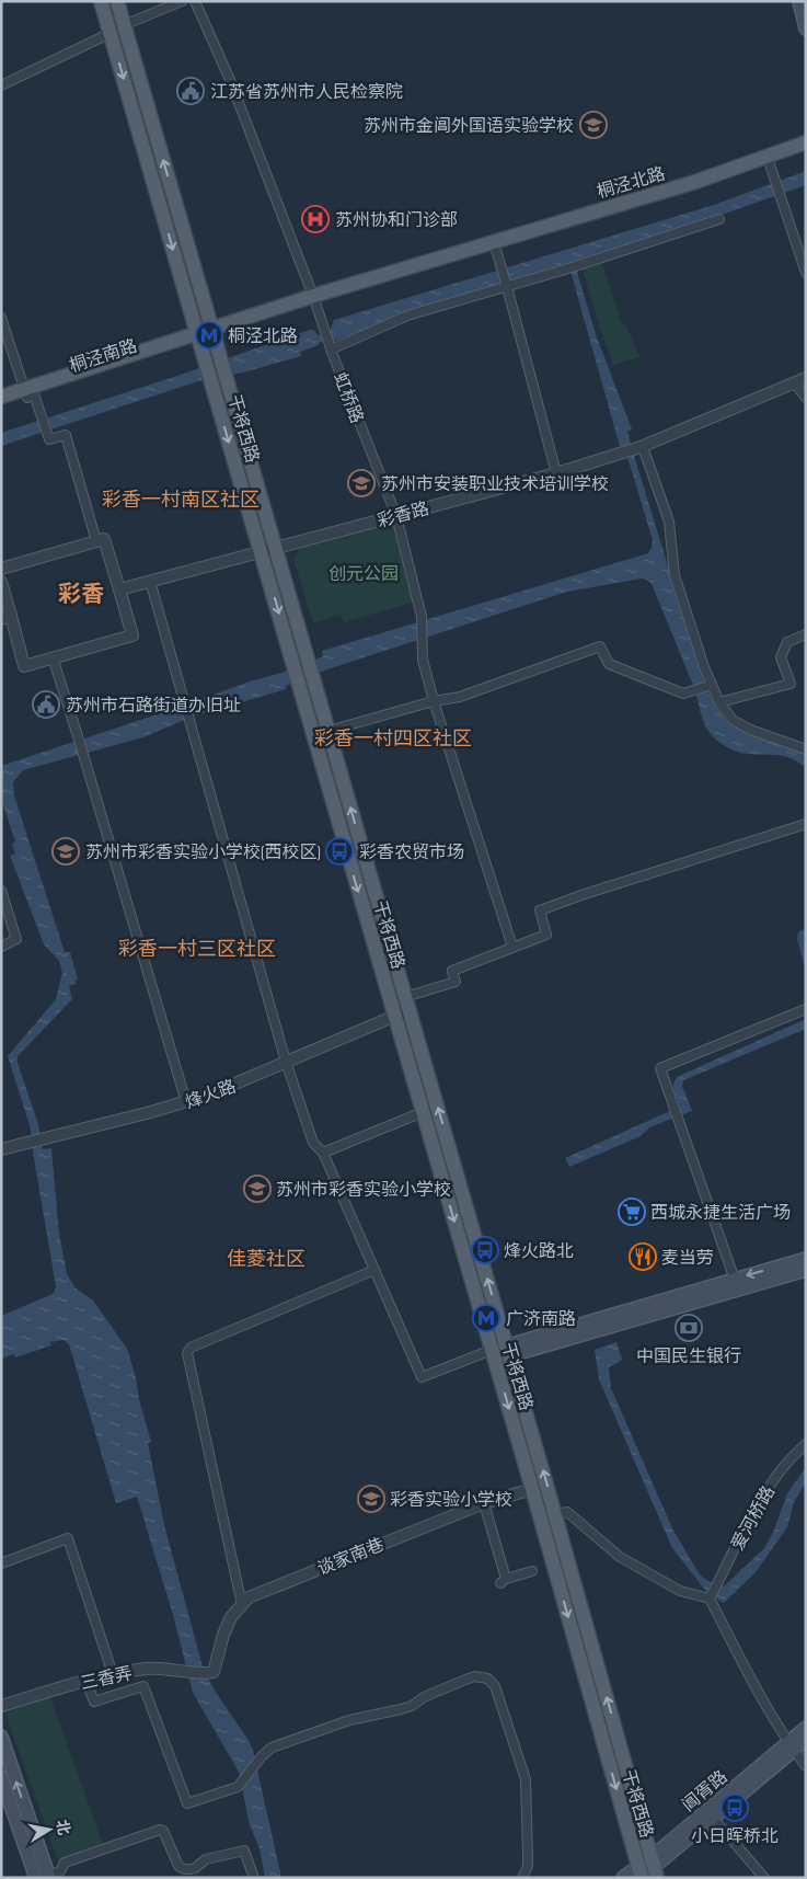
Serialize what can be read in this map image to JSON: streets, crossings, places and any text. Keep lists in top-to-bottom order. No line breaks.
{"streets":{"main road":["桐泾北路","桐泾南路","干将西路","阊胥路"],"street":["虹桥路","彩香路","烽火路","爱河桥路","谈家南巷","三香弄"]},"crossings":[["桐泾北路","桐泾南路"],["桐泾北路","虹桥路"],["桐泾北路","干将西路"],["桐泾南路","干将西路"],["虹桥路","彩香路"],["干将西路","彩香路"],["干将西路","烽火路"],["干将西路","谈家南巷"],["干将西路","阊胥路"],["谈家南巷","三香弄"]],"districts":["彩香一村南区社区","彩香","彩香一村四区社区","彩香一村三区社区","佳菱社区"],"parks":["创元公园"],"places":{"public building":["江苏省苏州市人民检察院","苏州市石路街道办旧址"],"school or university":["苏州市金阊外国语实验学校","苏州市安装职业技术培训学校","苏州市彩香实验小学校(西校区)","苏州市彩香实验小学校","彩香实验小学校"],"hospital":["苏州协和门诊部"],"metro station":["桐泾北路","广济南路"],"bus stop":["彩香农贸市场","烽火路北","小日晖桥北"],"supermarket":["西城永捷生活广场"],"restaurant":["麦当劳"],"bank":["中国民生银行"]},"north":"right"}
